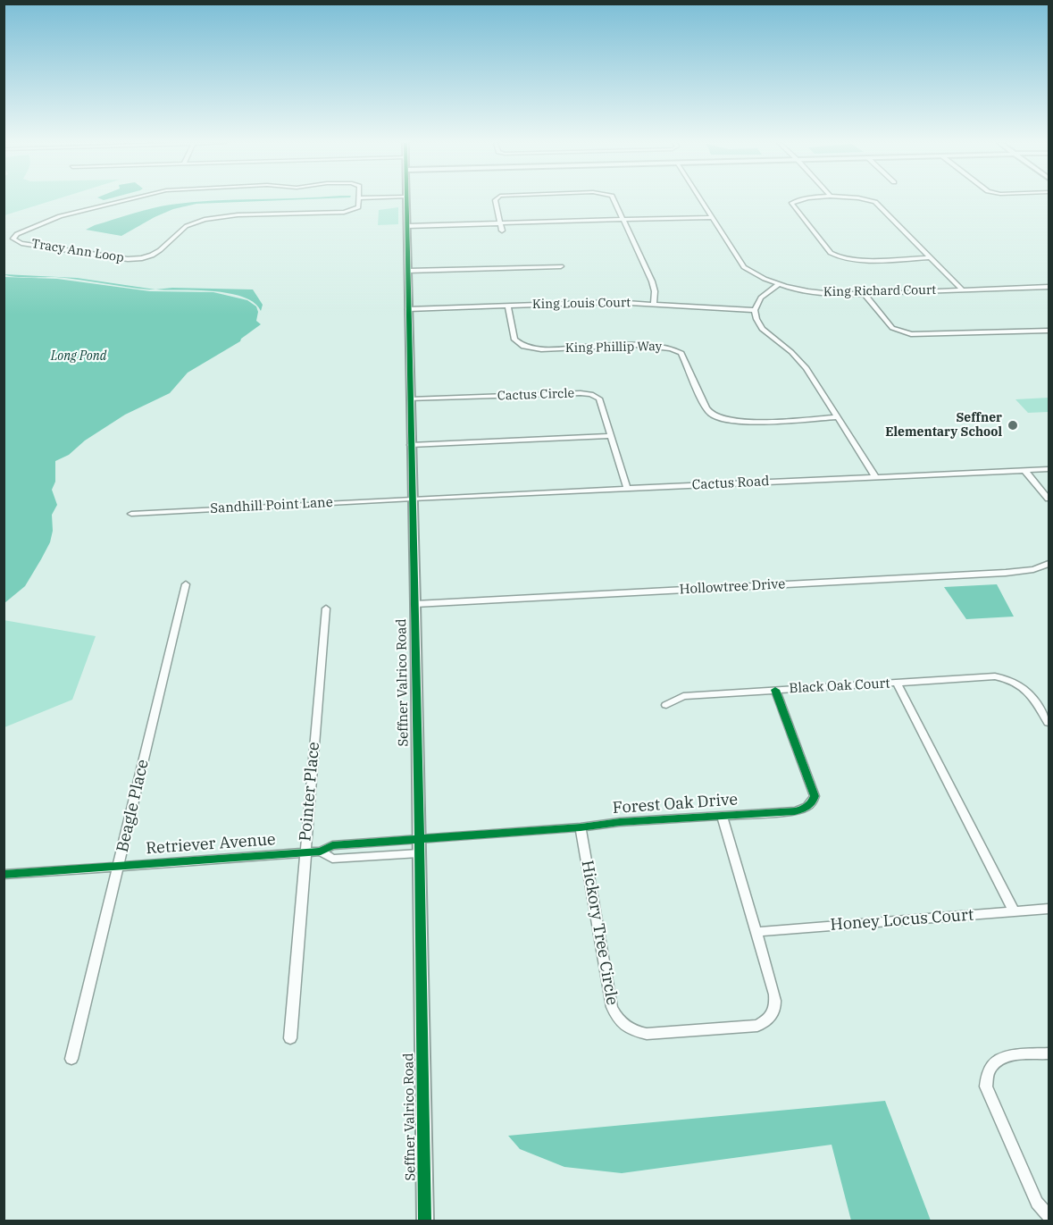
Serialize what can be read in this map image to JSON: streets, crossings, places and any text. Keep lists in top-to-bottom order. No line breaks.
{"streets":{"street":["Tracy Ann Loop","King Richard Court","King Louis Court","King Phillip Way","Cactus Circle","Cactus Road","Sandhill Point Lane","Hollowtree Drive","Seffner Valrico Road","Black Oak Court","Pointer Place","Forest Oak Drive","Beagle Place","Retriever Avenue","Honey Locus Court","Hickory Tree Circle"]},"crossings":[["King Louis Court","King Phillip Way"],["King Louis Court","Seffner Valrico Road"],["Cactus Circle","Cactus Road"],["Cactus Circle","Seffner Valrico Road"],["Cactus Road","Sandhill Point Lane"],["Cactus Road","Seffner Valrico Road"],["Sandhill Point Lane","Seffner Valrico Road"],["Hollowtree Drive","Seffner Valrico Road"],["Seffner Valrico Road","Forest Oak Drive"],["Seffner Valrico Road","Retriever Avenue"],["Black Oak Court","Forest Oak Drive"],["Pointer Place","Retriever Avenue"],["Forest Oak Drive","Retriever Avenue"],["Forest Oak Drive","Hickory Tree Circle"],["Beagle Place","Retriever Avenue"],["Honey Locus Court","Hickory Tree Circle"]],"water":["Long Pond"],"places":["Seffner Elementary School"]}
